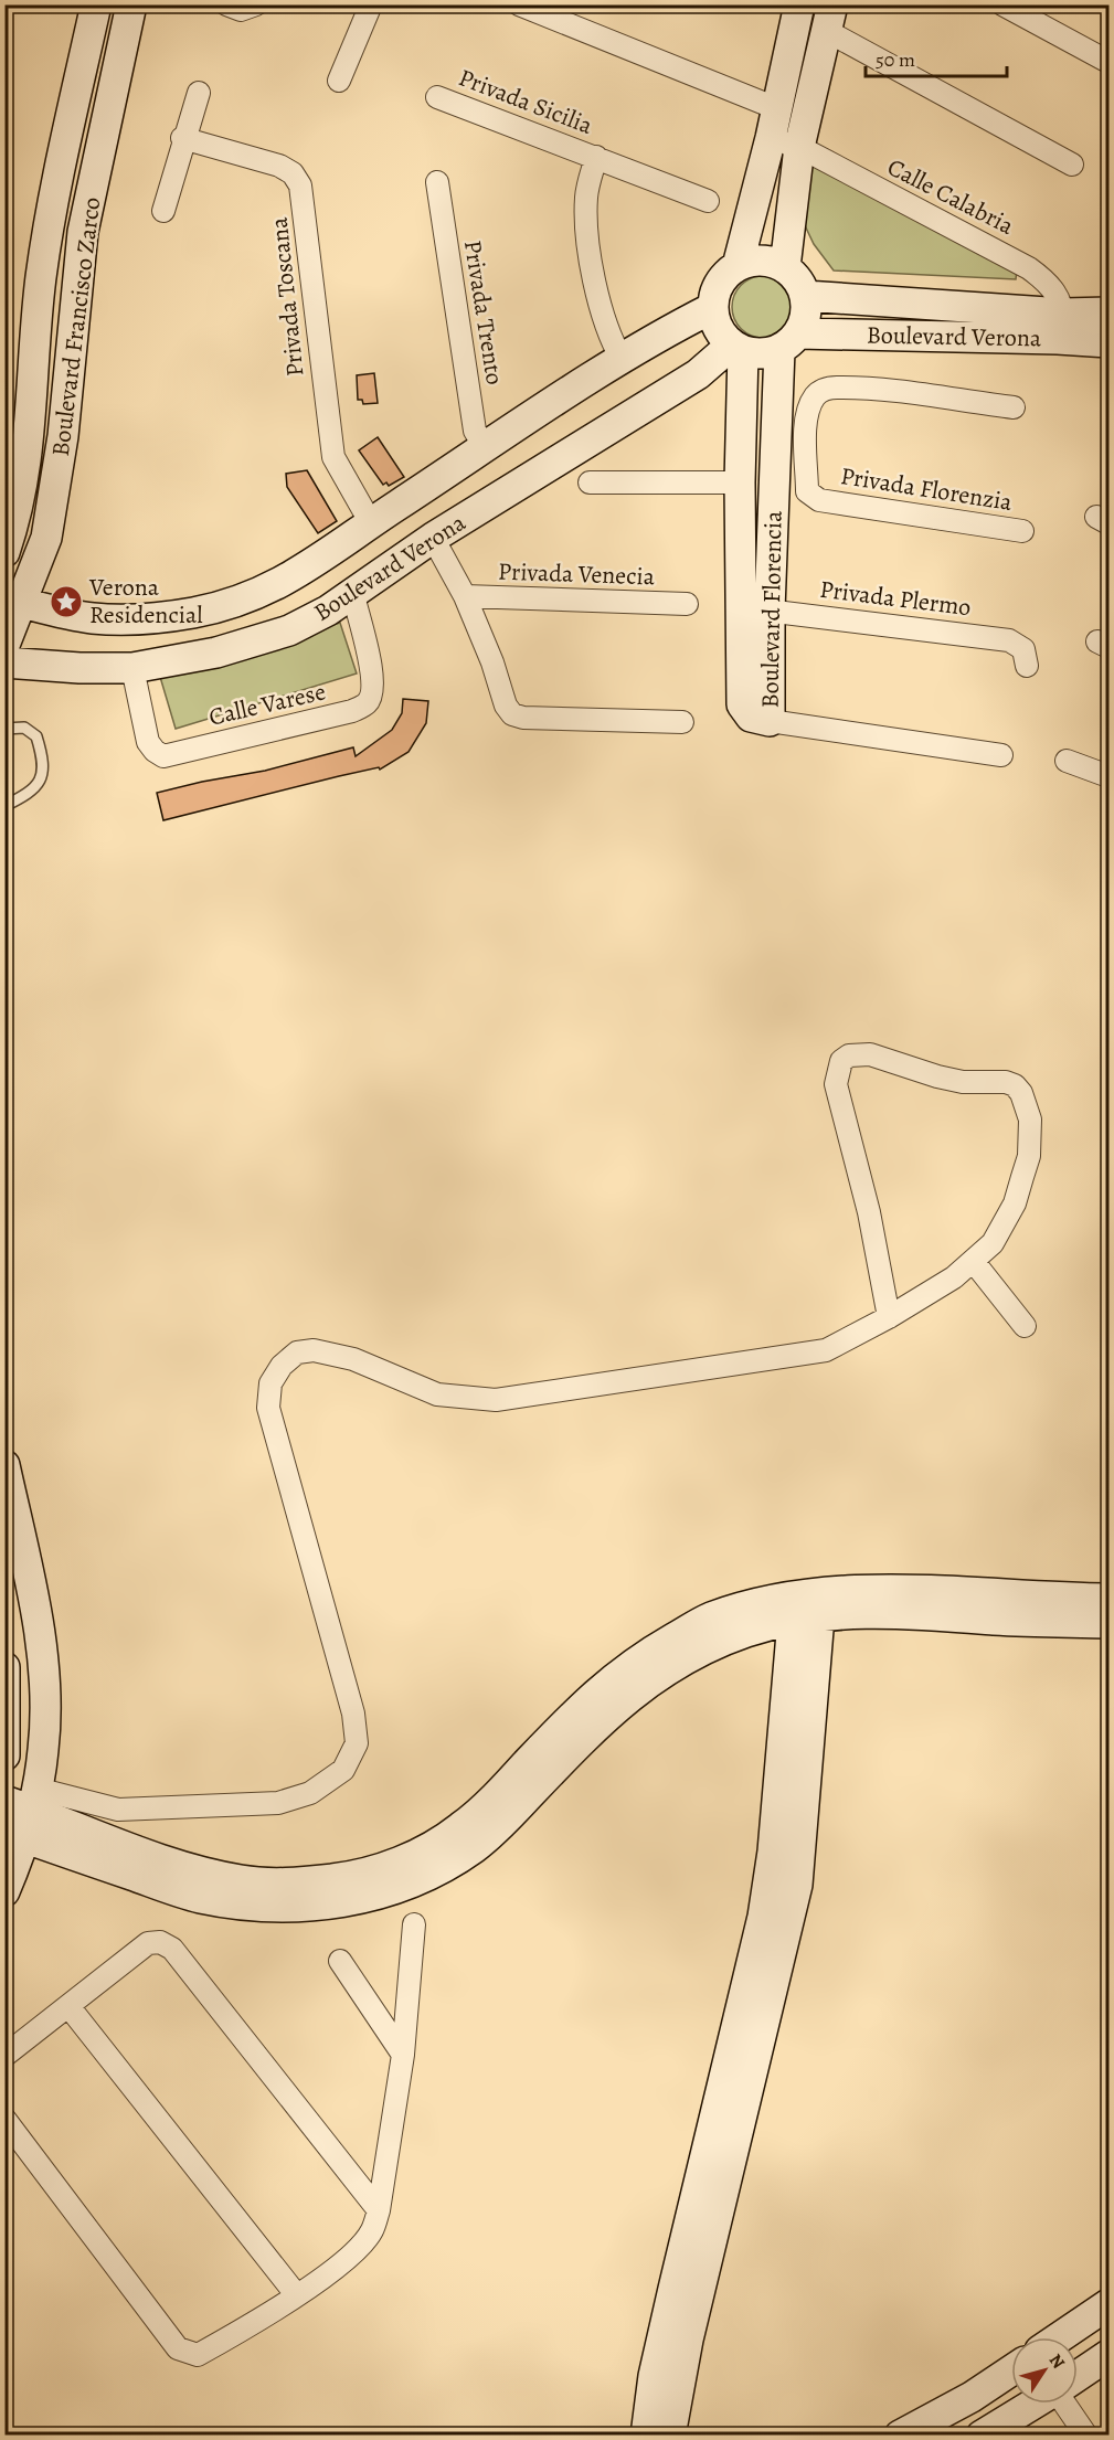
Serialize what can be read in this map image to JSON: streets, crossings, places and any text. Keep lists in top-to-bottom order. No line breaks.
{"streets":{"street":["Privada Sicilia","Calle Calabria","Privada Toscana","Privada Trento","Boulevard Francisco Zarco","Boulevard Verona","Privada Florenzia","Privada Venecia","Privada Plermo","Boulevard Florencia","Calle Varese"]},"crossings":[["Privada Sicilia","Boulevard Verona"],["Calle Calabria","Boulevard Verona"],["Privada Toscana","Boulevard Verona"],["Privada Trento","Boulevard Verona"],["Boulevard Francisco Zarco","Boulevard Verona"],["Boulevard Verona","Privada Venecia"],["Boulevard Verona","Boulevard Florencia"],["Boulevard Verona","Calle Varese"],["Privada Florenzia","Boulevard Florencia"],["Privada Plermo","Boulevard Florencia"]],"places":{"place":["Verona Residencial"]},"scale_bar":"50 m","north":"top right"}
